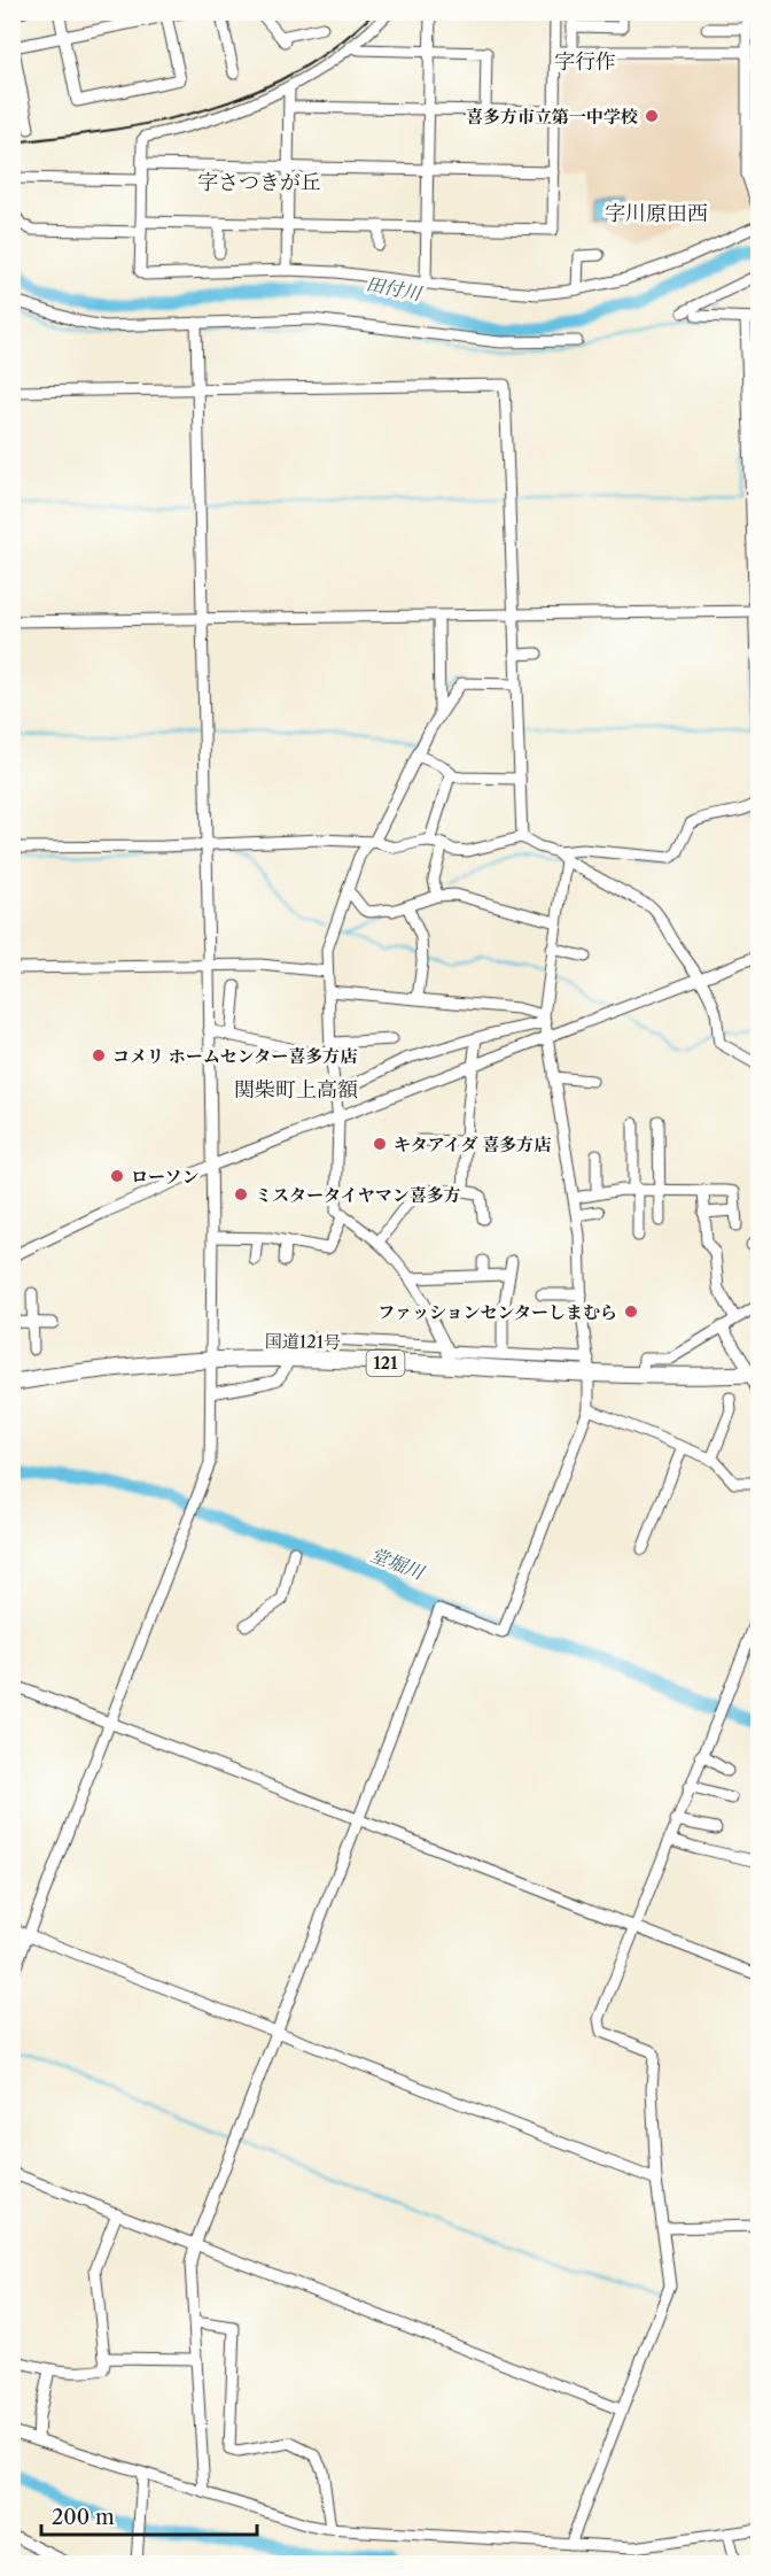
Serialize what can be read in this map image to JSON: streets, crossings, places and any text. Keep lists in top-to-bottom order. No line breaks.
{"streets":{"highway":["国道121号","121"]},"districts":["字行作","字さつきが丘","字川原田西","関柴町上高額"],"water":["田付川","堂堀川"],"places":["喜多方市立第一中学校","コメリ ホームセンター喜多方店","キタアイダ 喜多方店","ローソン","ミスタータイヤマン喜多方","ファッションセンターしまむら"],"scale_bar":"200 m"}
